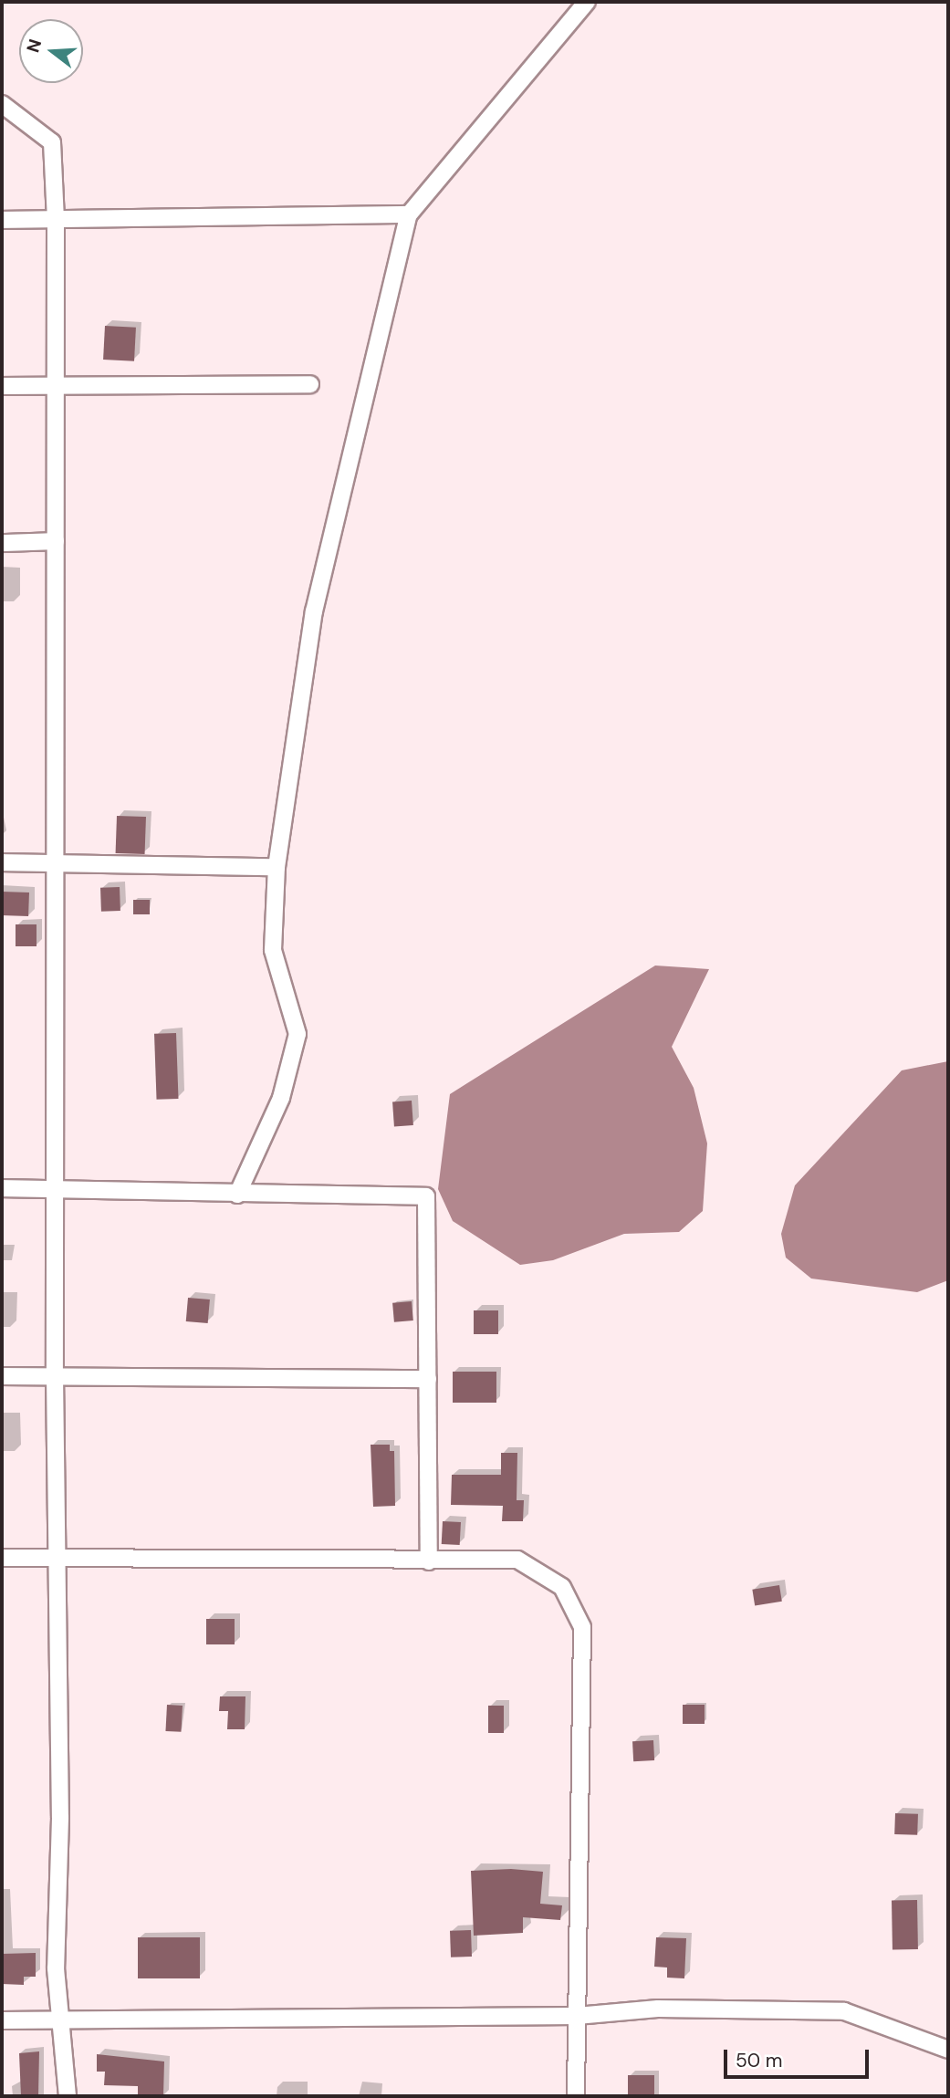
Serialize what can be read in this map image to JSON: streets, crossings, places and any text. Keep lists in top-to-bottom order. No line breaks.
{"scale_bar":"50 m","north":"left"}
